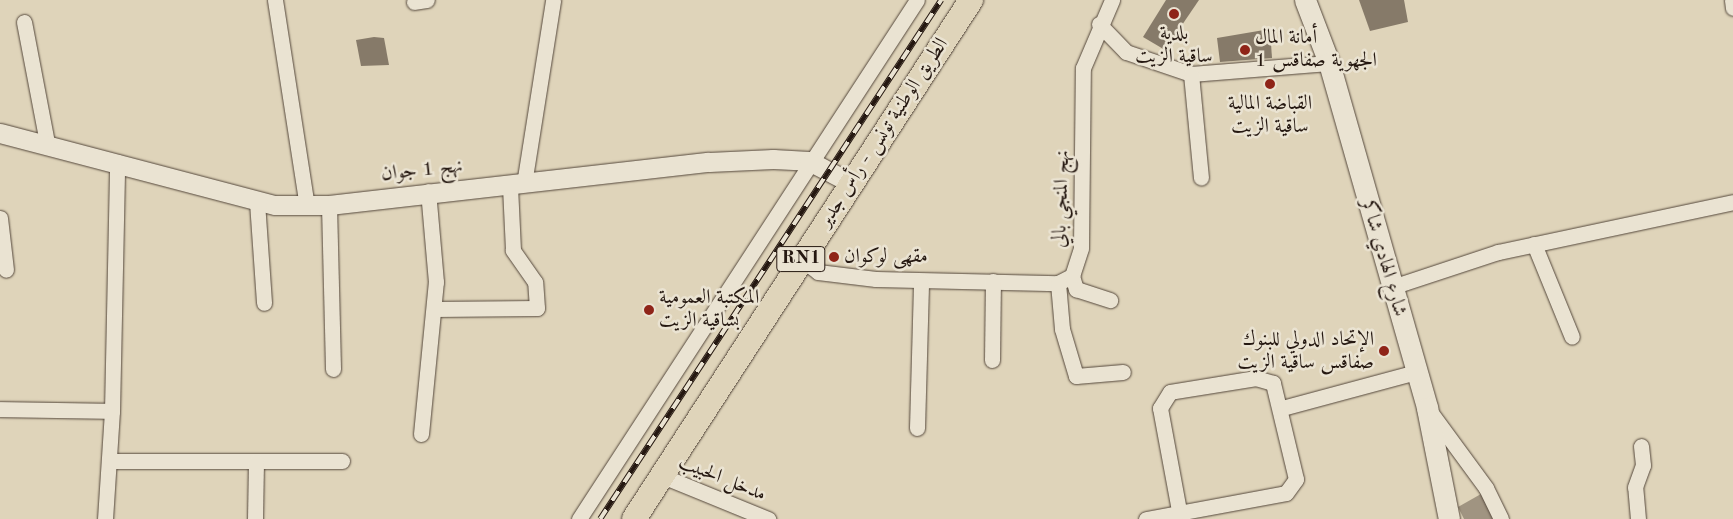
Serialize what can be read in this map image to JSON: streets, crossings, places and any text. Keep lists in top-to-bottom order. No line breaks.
{"streets":{"main road":["الطريق الوطنية تونس - رأس جدير","شارع الهادي شاكر","RN1"],"street":["نهج 1 جوان","نهج المنجي بالي","مدخل الحبيب"]},"crossings":[["الطريق الوطنية تونس - رأس جدير","نهج 1 جوان"],["الطريق الوطنية تونس - رأس جدير","مدخل الحبيب"]],"places":["بلدية ساقية الزيت","أمانة المال الجهوية صفاقس 1","القباضة المالية ساقية الزيت","مقهى لوكوان","المكتبة العمومية بساقية الزيت","الإتحاد الدولي للبنوك صفاقس ساقية الزيت"]}
